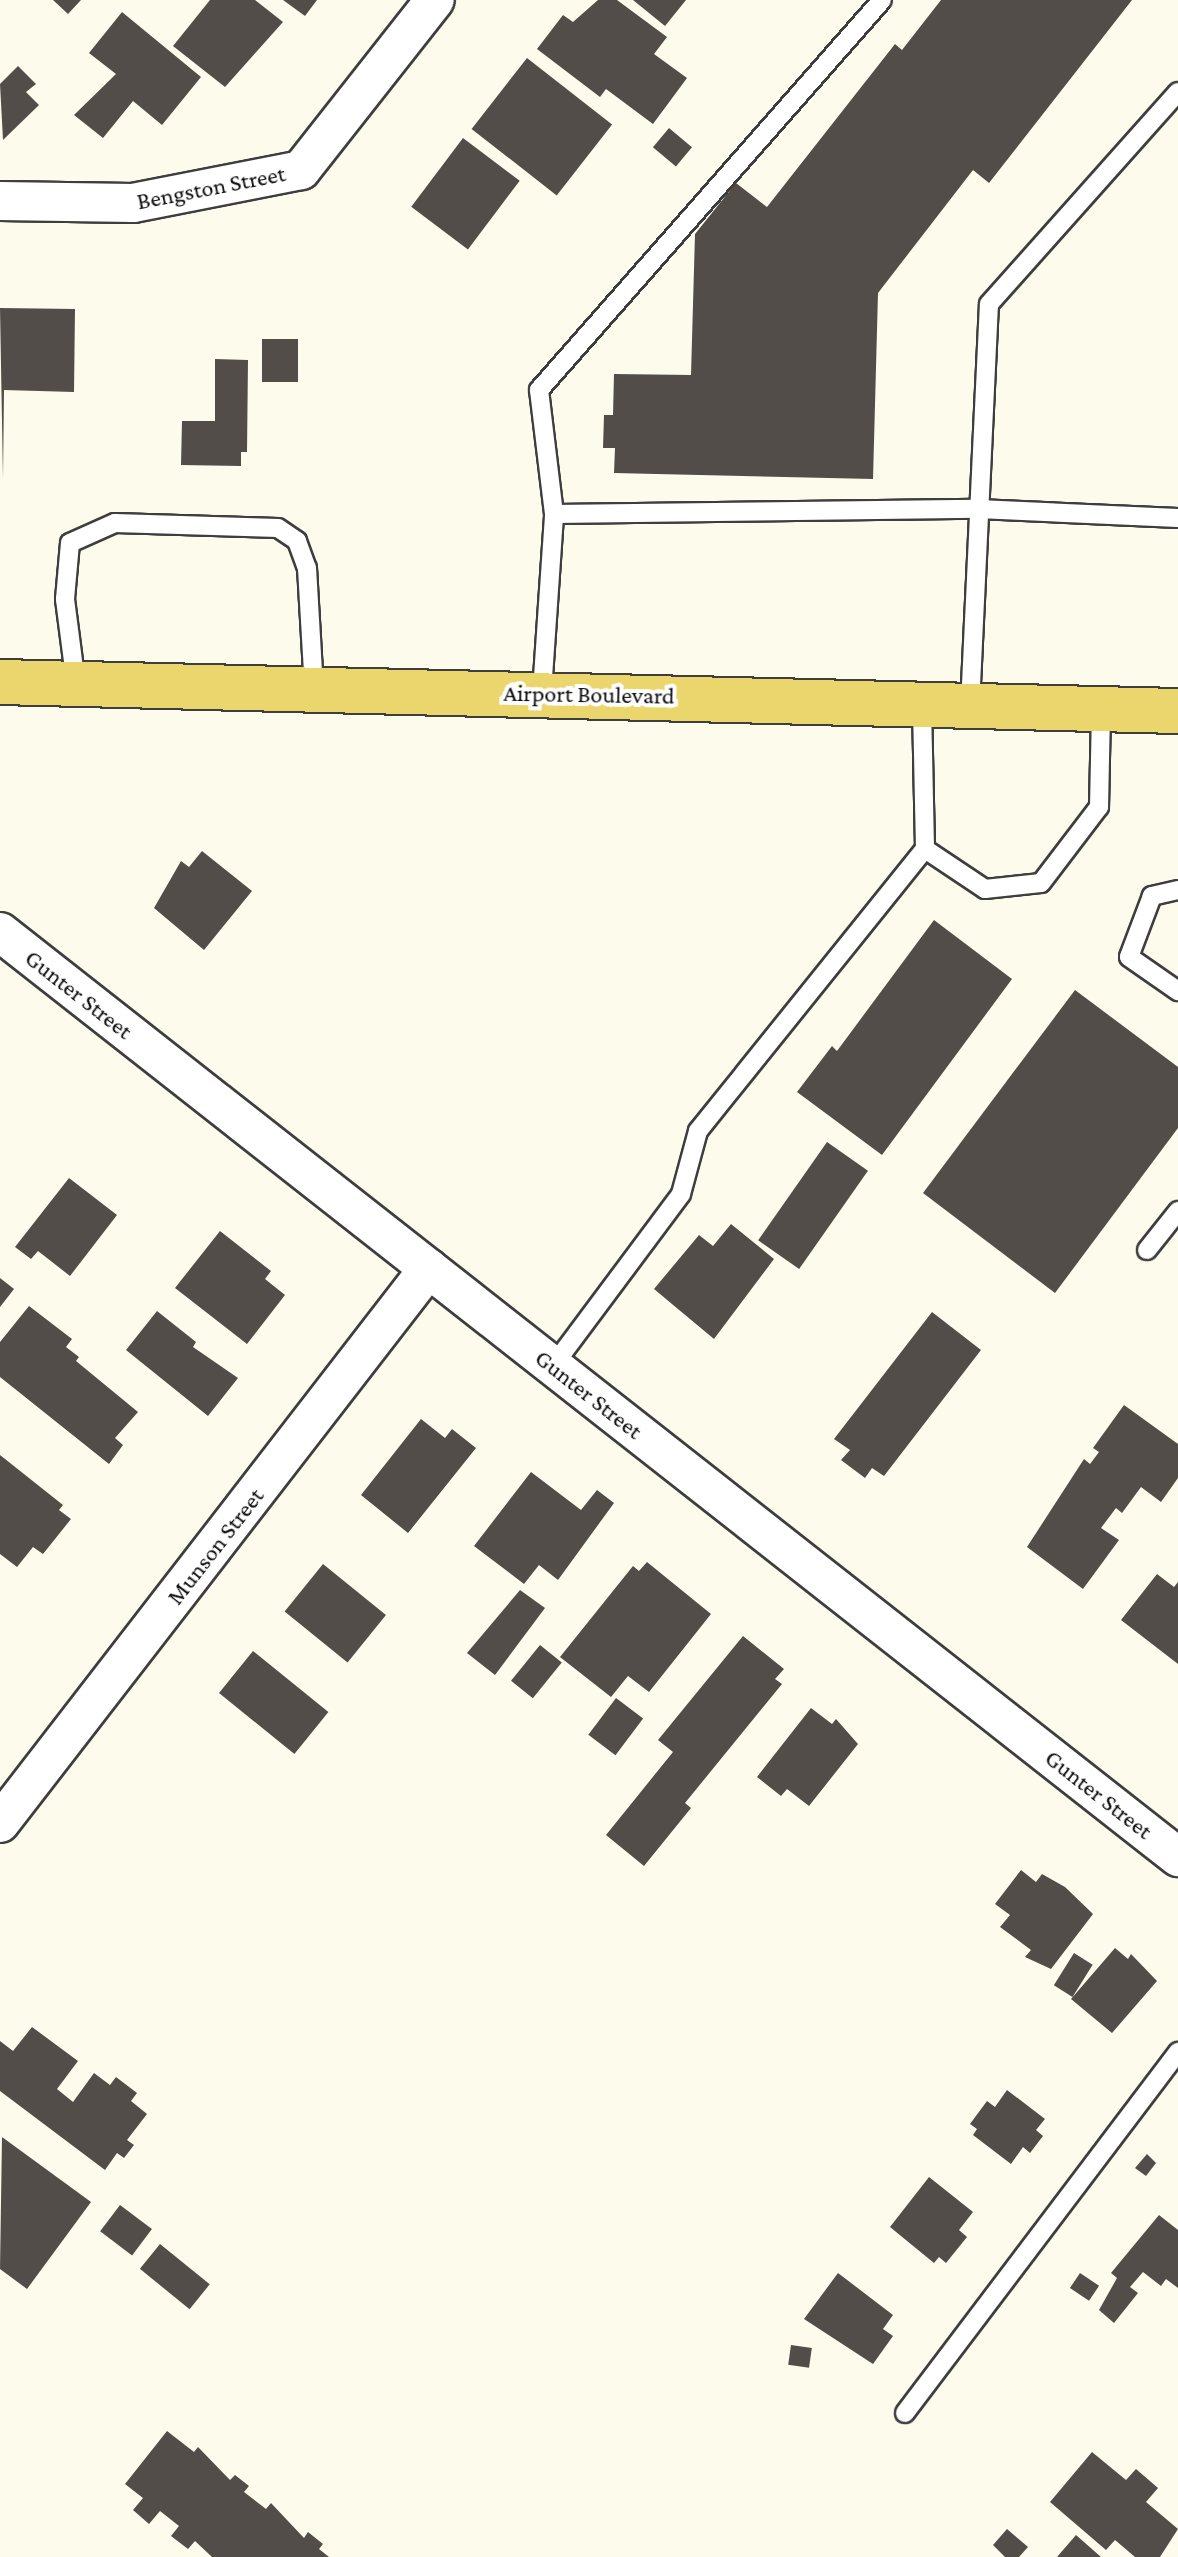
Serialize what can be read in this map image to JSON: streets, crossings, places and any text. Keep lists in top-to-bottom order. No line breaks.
{"streets":{"main road":["Airport Boulevard"],"street":["Bengston Street","Gunter Street","Munson Street"]},"crossings":[["Gunter Street","Munson Street"]]}
